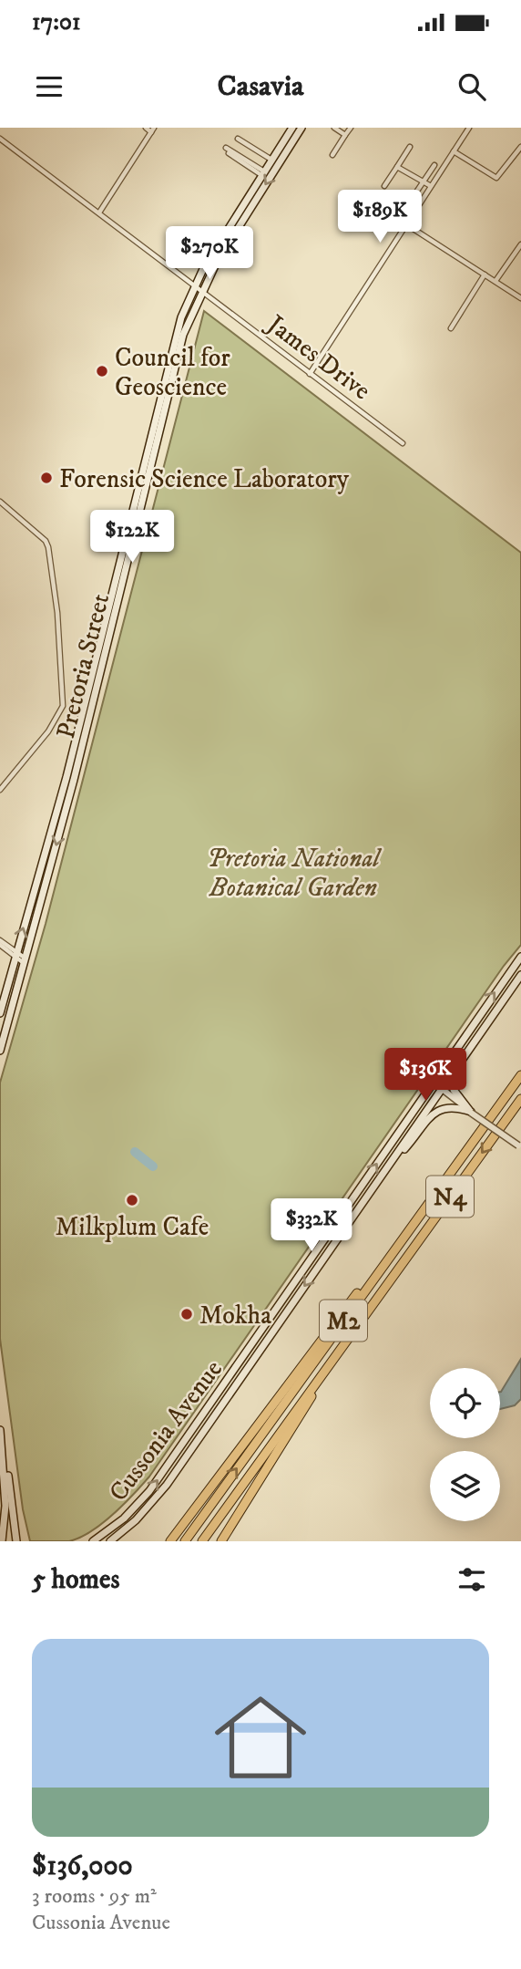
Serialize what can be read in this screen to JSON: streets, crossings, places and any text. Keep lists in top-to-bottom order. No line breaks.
{"streets":{"highway":["N4","M2"],"main road":["Pretoria Street","Cussonia Avenue"],"street":["James Drive"]},"crossings":[["James Drive","Pretoria Street"],["N4","M2"]],"parks":["Pretoria National Botanical Garden"],"places":["Council for Geoscience","Forensic Science Laboratory","Milkplum Cafe","Mokha"],"page":{"status":"17:01","header":"Casavia","price":["$189K","$270K","$122K","$136K","$332K"],"heading":"5 homes","list":[{"name":"$136,000","note":"3 rooms · 95 m² · Cussonia Avenue"}]}}
